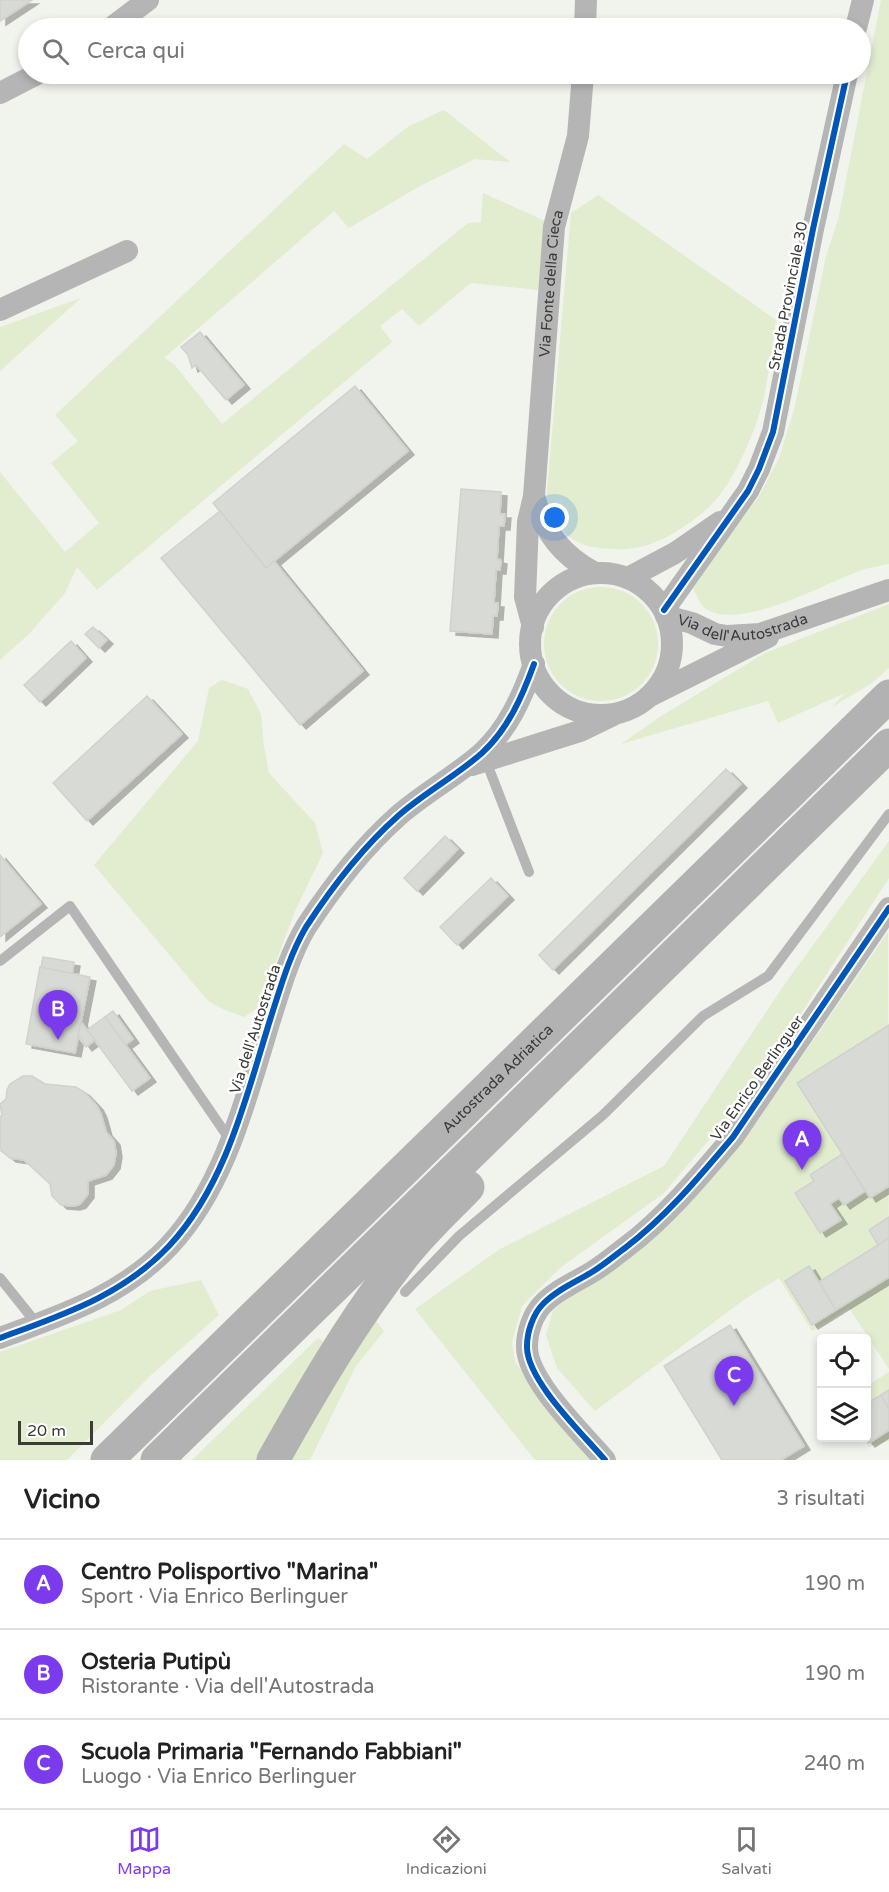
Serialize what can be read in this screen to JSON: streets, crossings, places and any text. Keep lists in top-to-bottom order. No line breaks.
{"streets":{"highway":["Autostrada Adriatica"],"street":["Via Fonte della Cieca","Strada Provinciale 30","Via dell'Autostrada","Via Enrico Berlinguer"]},"crossings":[["Via Fonte della Cieca","Strada Provinciale 30"],["Via Fonte della Cieca","Via dell'Autostrada"],["Strada Provinciale 30","Via dell'Autostrada"]],"scale_bar":"20 m","page":{"search":"Cerca qui","pins":["B","A","C"],"scale":"20 m","heading":["Vicino","3 risultati"],"list":[{"mark":"A","name":"Centro Polisportivo \"Marina\"","note":"Sport · Via Enrico Berlinguer","value":"190 m"},{"mark":"B","name":"Osteria Putipù","note":"Ristorante · Via dell'Autostrada","value":"190 m"},{"mark":"C","name":"Scuola Primaria \"Fernando Fabbiani\"","note":"Luogo · Via Enrico Berlinguer","value":"240 m"}],"nav":["Mappa","Indicazioni","Salvati"]}}
